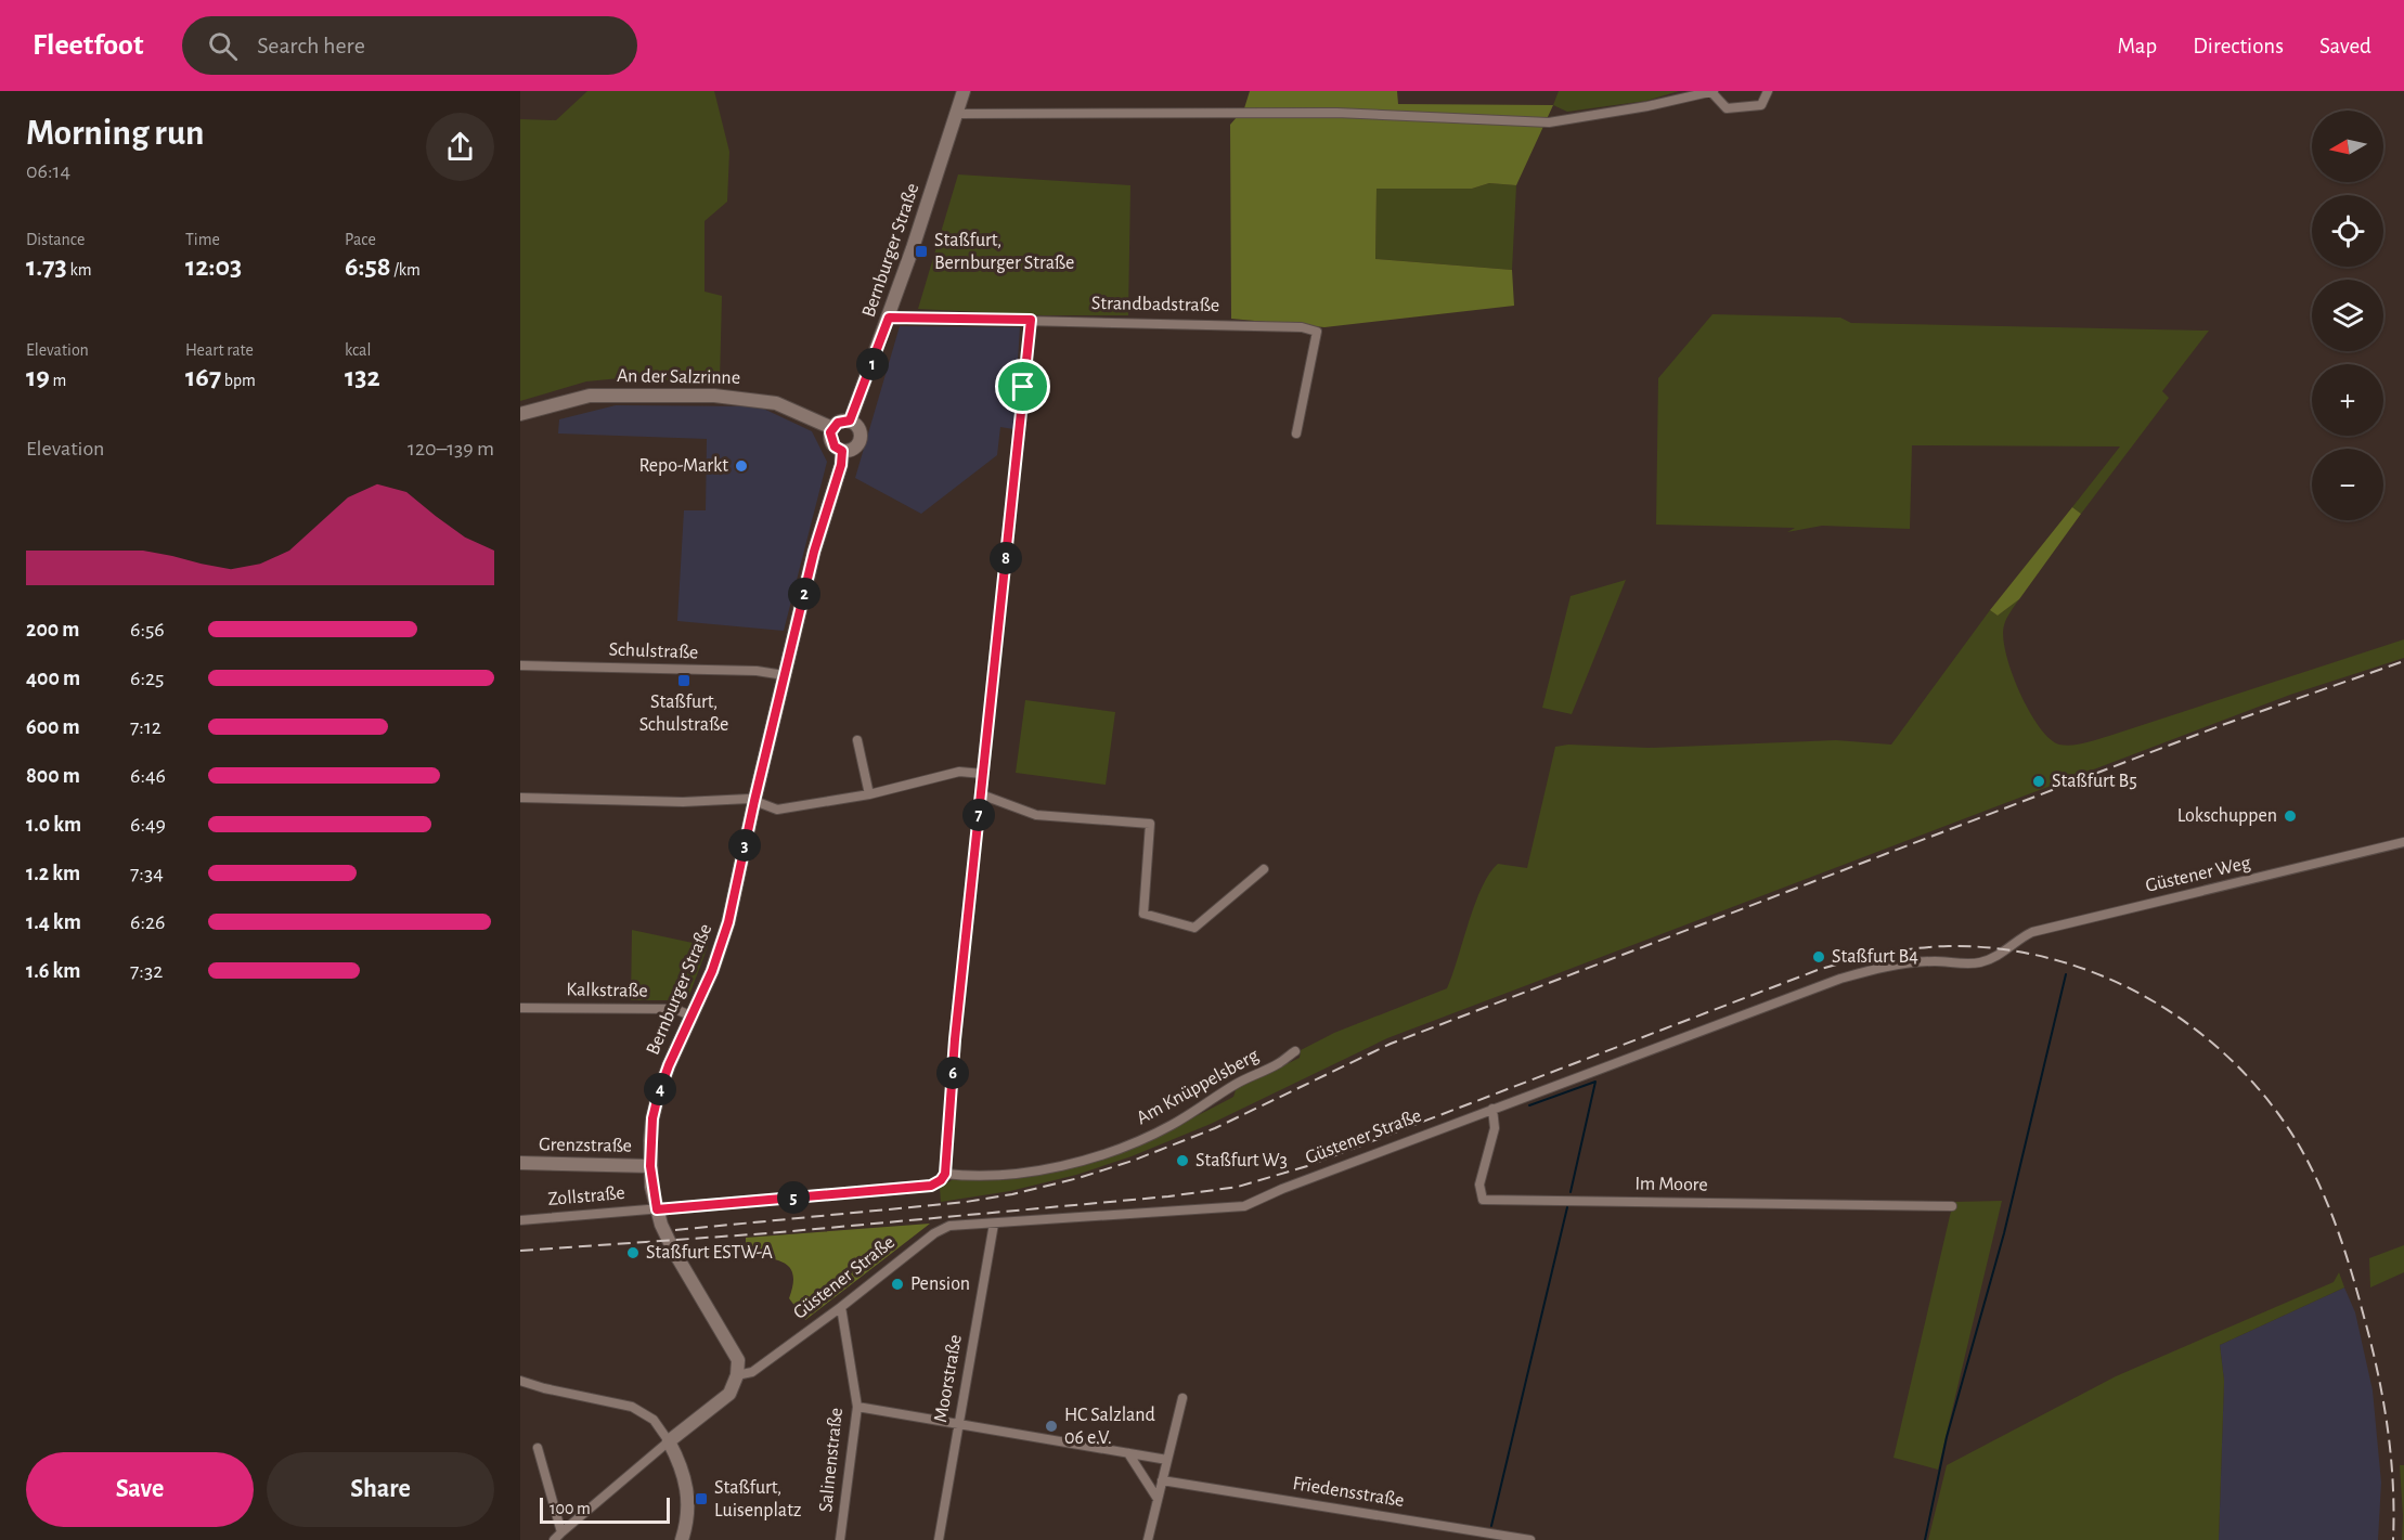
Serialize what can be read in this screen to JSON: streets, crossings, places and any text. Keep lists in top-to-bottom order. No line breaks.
{"streets":{"main road":["Bernburger Straße","An der Salzrinne","Grenzstraße"],"street":["Strandbadstraße","Schulstraße","Güstener Weg","Kalkstraße","Am Knüppelsberg","Güstener Straße","Im Moore","Zollstraße","Moorstraße","Salinenstraße","Friedensstraße"]},"crossings":[["Bernburger Straße","Strandbadstraße"],["Bernburger Straße","An der Salzrinne"],["Bernburger Straße","Schulstraße"],["Bernburger Straße","Kalkstraße"],["Bernburger Straße","Güstener Straße"],["Bernburger Straße","Grenzstraße"],["Bernburger Straße","Zollstraße"],["Güstener Weg","Güstener Straße"],["Güstener Straße","Im Moore"],["Güstener Straße","Moorstraße"],["Güstener Straße","Salinenstraße"]],"places":{"transit":["Staßfurt, Bernburger Straße","Staßfurt, Schulstraße","Staßfurt, Luisenplatz"],"other":["Repo-Markt","Staßfurt B5","Lokschuppen","Staßfurt B4","Staßfurt W3","Staßfurt ESTW-A","Pension","HC Salzland 06 e.V."]},"scale_bar":"100 m","north":"left","page":{"header":"Fleetfoot","search":"Search here","nav":["Map","Directions","Saved"],"heading":["Morning run","06:14"],"map_buttons":["+","−"],"stats":[["Distance","1.73 km"],["Time","12:03"],["Pace","6:58 /km"],["Elevation","19 m"],["Heart rate","167 bpm"],["kcal","132"]],"pins":["1","8","2","7","3","6","4","5"],"chart":["Elevation","120–139 m"],"list":[{"name":"200 m","note":"6:56"},{"name":"400 m","note":"6:25"},{"name":"600 m","note":"7:12"},{"name":"800 m","note":"6:46"},{"name":"1.0 km","note":"6:49"},{"name":"1.2 km","note":"7:34"},{"name":"1.4 km","note":"6:26"},{"name":"1.6 km","note":"7:32"}],"buttons":["Save","Share"],"scale":"100 m"}}
